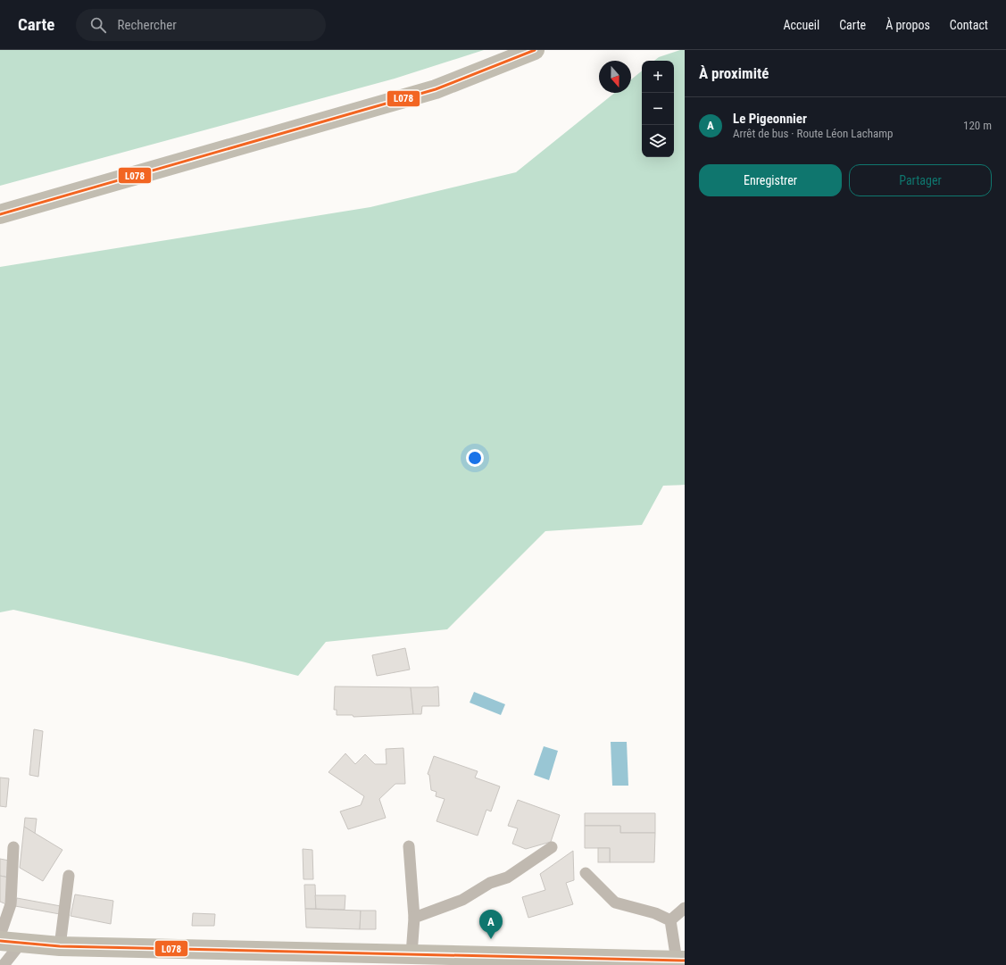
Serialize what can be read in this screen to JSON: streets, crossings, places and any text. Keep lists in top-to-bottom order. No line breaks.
{"lines":["transit line L078"],"north":"bottom","page":{"header":"Carte","search":"Rechercher","nav":["Accueil","Carte","À propos","Contact"],"heading":"À proximité","map_buttons":["+","−"],"list":[{"mark":"A","name":"Le Pigeonnier","note":"Arrêt de bus · Route Léon Lachamp","value":"120 m"}],"buttons":["Enregistrer","Partager"],"pins":"A"}}
